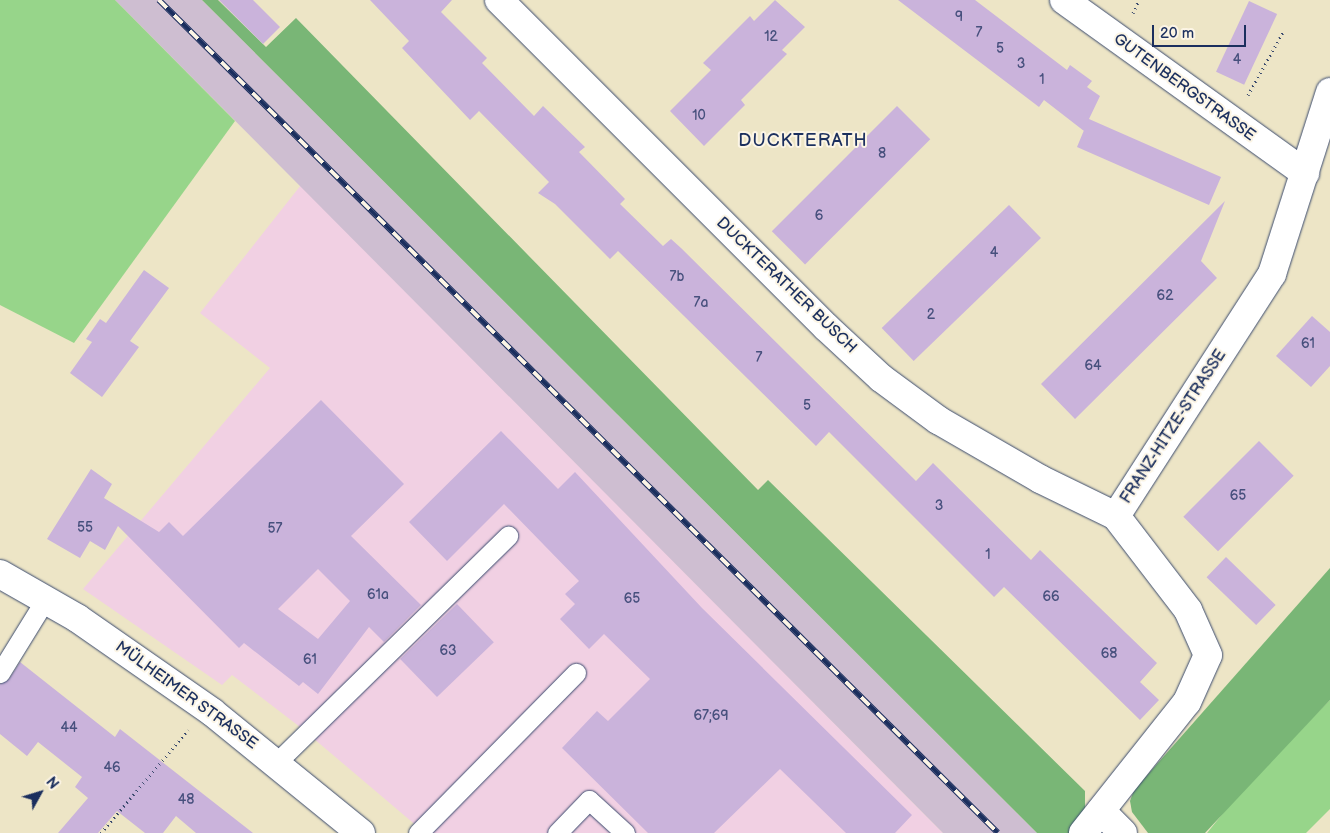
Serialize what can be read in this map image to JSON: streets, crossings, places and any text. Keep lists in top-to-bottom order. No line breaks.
{"streets":{"street":["GUTENBERGSTRASSE","DUCKTERATHER BUSCH","FRANZ-HITZE-STRASSE","MÜLHEIMER STRASSE"]},"crossings":[["GUTENBERGSTRASSE","FRANZ-HITZE-STRASSE"],["DUCKTERATHER BUSCH","FRANZ-HITZE-STRASSE"]],"districts":["DUCKTERATH"],"house_numbers":["9","7","12","5","4","3","1","10","8","6","4","7b","62","7a","2","61","7","64","5","65","3","55","57","1","61a","66","65","63","68","61","67;69","44","46","48"],"scale_bar":"20 m","north":"top right"}
